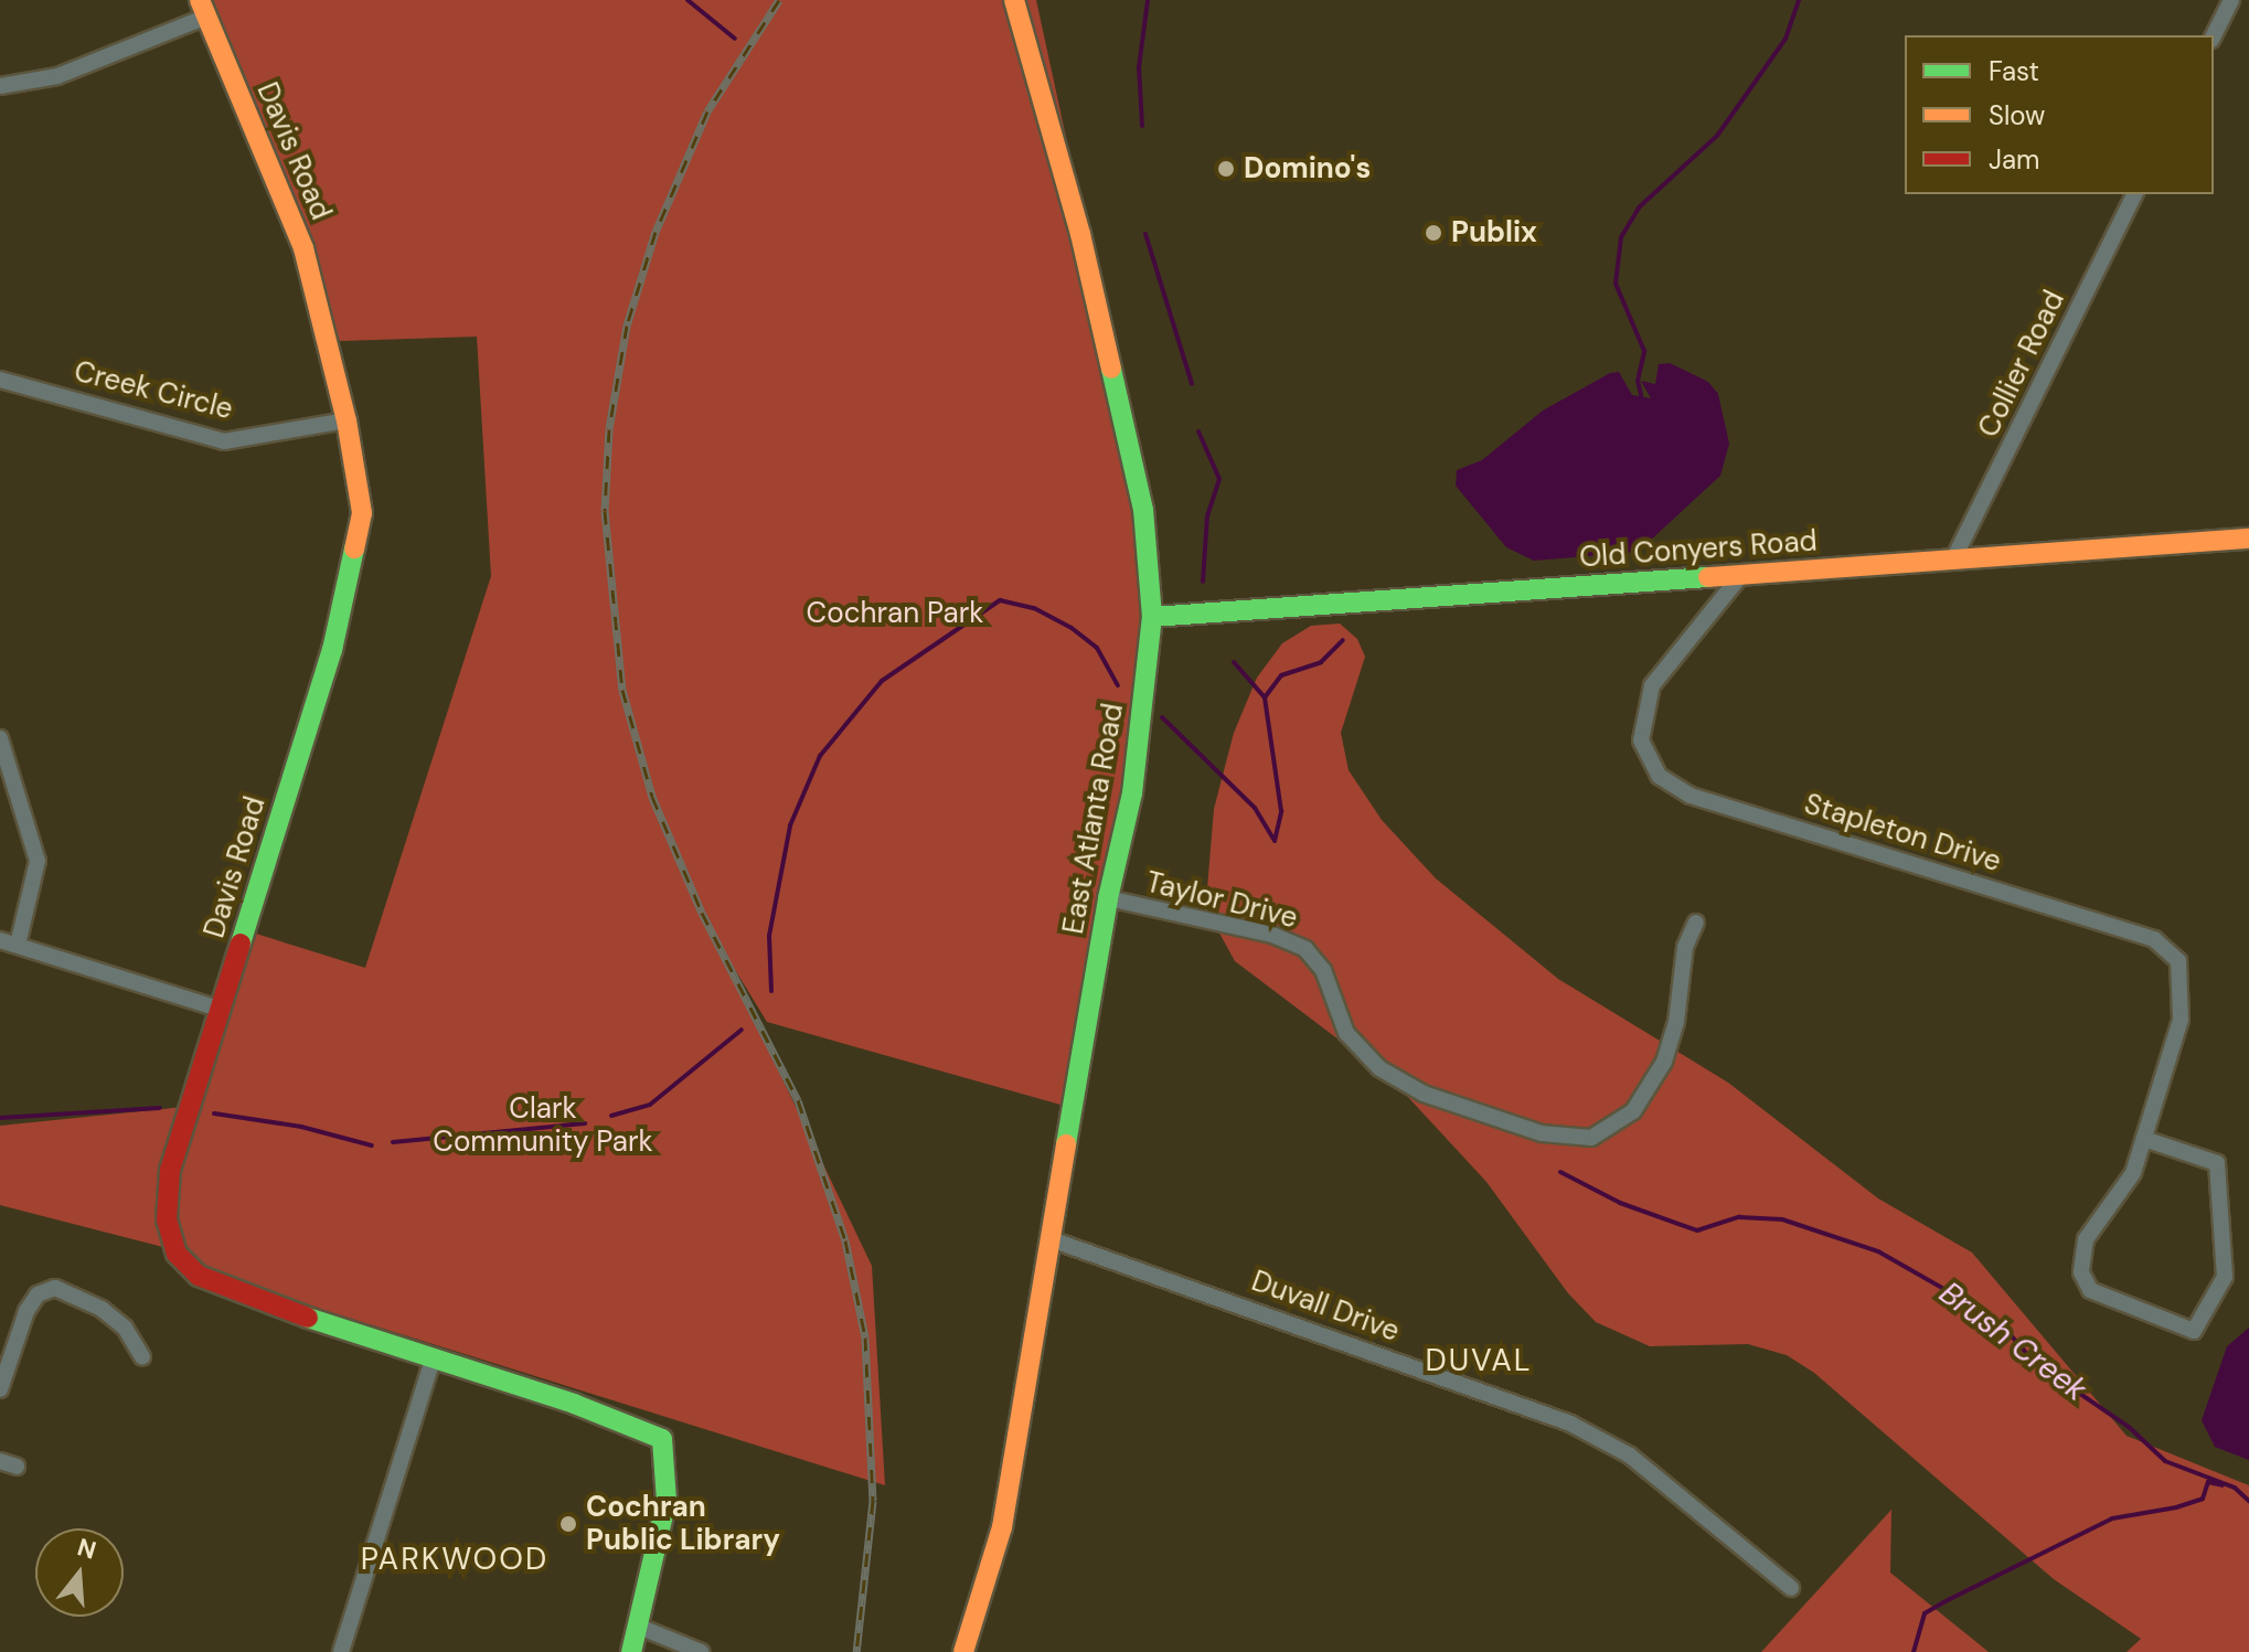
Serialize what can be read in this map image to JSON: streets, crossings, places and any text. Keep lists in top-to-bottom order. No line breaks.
{"streets":{"street":["Davis Road","Collier Road","Creek Circle","Old Conyers Road","East Atlanta Road","Stapleton Drive","Taylor Drive","Duvall Drive"]},"crossings":[["Davis Road","Creek Circle"],["Collier Road","Old Conyers Road"],["Old Conyers Road","East Atlanta Road"],["Old Conyers Road","Stapleton Drive"],["East Atlanta Road","Taylor Drive"],["East Atlanta Road","Duvall Drive"]],"districts":["DUVAL","PARKWOOD"],"water":["Brush Creek"],"parks":["Cochran Park","Clark Community Park"],"places":["Domino's","Publix","Cochran Public Library"],"legend":["Fast","Slow","Jam"],"north":"top"}
